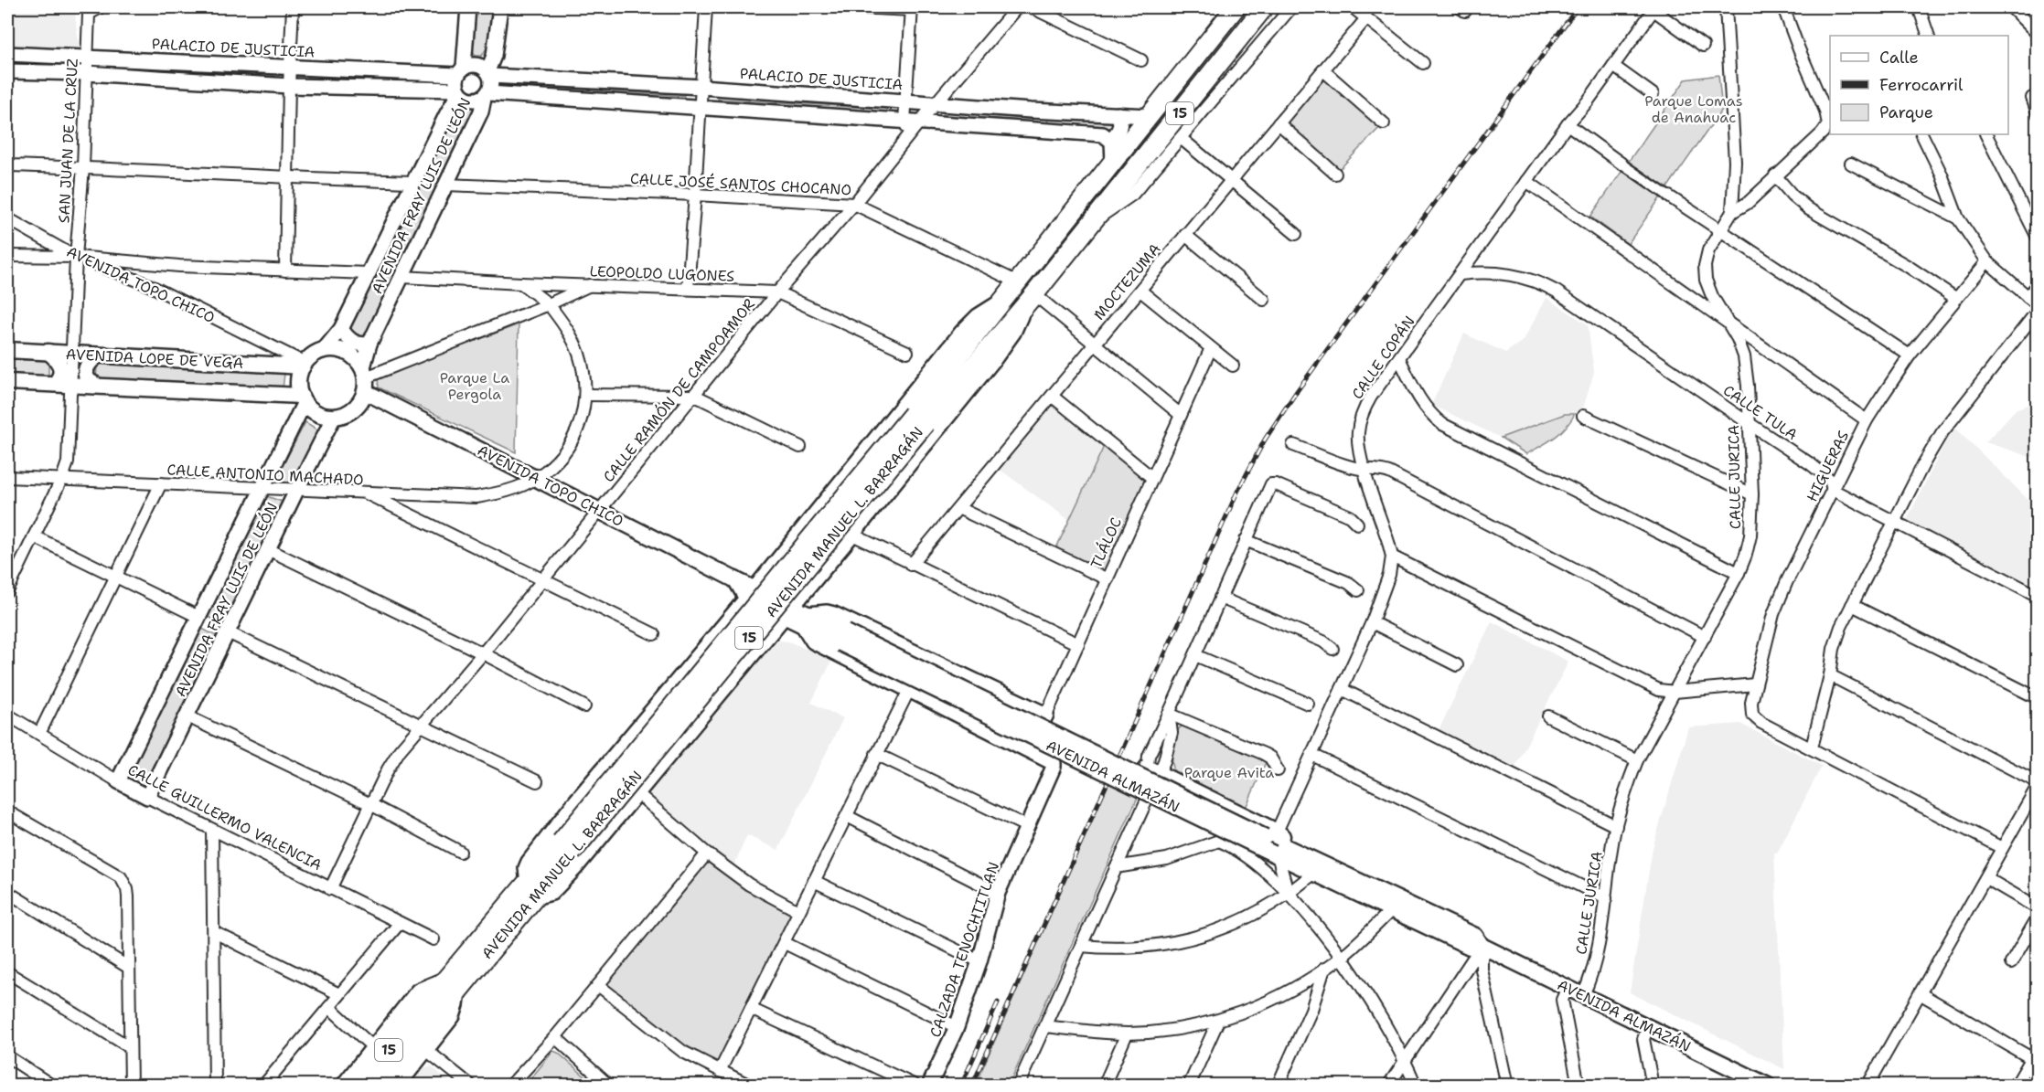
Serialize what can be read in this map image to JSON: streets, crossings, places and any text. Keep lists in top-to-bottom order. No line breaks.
{"streets":{"highway":["15","AVENIDA MANUEL L. BARRAGÁN"],"main road":["AVENIDA TOPO CHICO","AVENIDA LOPE DE VEGA","AVENIDA ALMAZÁN"],"street":["PALACIO DE JUSTICIA","SAN JUAN DE LA CRUZ","CALLE JOSÉ SANTOS CHOCANO","AVENIDA FRAY LUIS DE LEÓN","LEOPOLDO LUGONES","MOCTEZUMA","CALLE COPÁN","CALLE RAMÓN DE CAMPOAMOR","CALLE TULA","HIGUERAS","CALLE ANTONIO MACHADO","CALLE JURICA","TLÁLOC","CALLE GUILLERMO VALENCIA","CALZADA TENOCHTITLAN"]},"crossings":[["PALACIO DE JUSTICIA","SAN JUAN DE LA CRUZ"],["PALACIO DE JUSTICIA","AVENIDA FRAY LUIS DE LEÓN"],["PALACIO DE JUSTICIA","AVENIDA MANUEL L. BARRAGÁN"],["SAN JUAN DE LA CRUZ","AVENIDA TOPO CHICO"],["SAN JUAN DE LA CRUZ","AVENIDA LOPE DE VEGA"],["SAN JUAN DE LA CRUZ","CALLE ANTONIO MACHADO"],["CALLE JOSÉ SANTOS CHOCANO","AVENIDA FRAY LUIS DE LEÓN"],["CALLE JOSÉ SANTOS CHOCANO","CALLE RAMÓN DE CAMPOAMOR"],["CALLE JOSÉ SANTOS CHOCANO","AVENIDA MANUEL L. BARRAGÁN"],["AVENIDA FRAY LUIS DE LEÓN","LEOPOLDO LUGONES"],["AVENIDA FRAY LUIS DE LEÓN","AVENIDA TOPO CHICO"],["AVENIDA FRAY LUIS DE LEÓN","AVENIDA LOPE DE VEGA"],["AVENIDA FRAY LUIS DE LEÓN","CALLE ANTONIO MACHADO"],["AVENIDA FRAY LUIS DE LEÓN","CALLE GUILLERMO VALENCIA"],["LEOPOLDO LUGONES","CALLE RAMÓN DE CAMPOAMOR"],["AVENIDA TOPO CHICO","AVENIDA LOPE DE VEGA"],["AVENIDA TOPO CHICO","CALLE RAMÓN DE CAMPOAMOR"],["AVENIDA TOPO CHICO","AVENIDA ALMAZÁN"],["CALLE COPÁN","CALLE TULA"],["CALLE COPÁN","AVENIDA ALMAZÁN"],["CALLE RAMÓN DE CAMPOAMOR","CALLE ANTONIO MACHADO"],["CALLE RAMÓN DE CAMPOAMOR","CALLE GUILLERMO VALENCIA"],["CALLE TULA","HIGUERAS"],["CALLE TULA","CALLE JURICA"],["CALLE JURICA","AVENIDA ALMAZÁN"],["TLÁLOC","CALZADA TENOCHTITLAN"]],"parks":["Parque Lomas de Anahuac","Parque La Pergola","Parque Avita"],"legend":["Calle","Ferrocarril","Parque"]}
